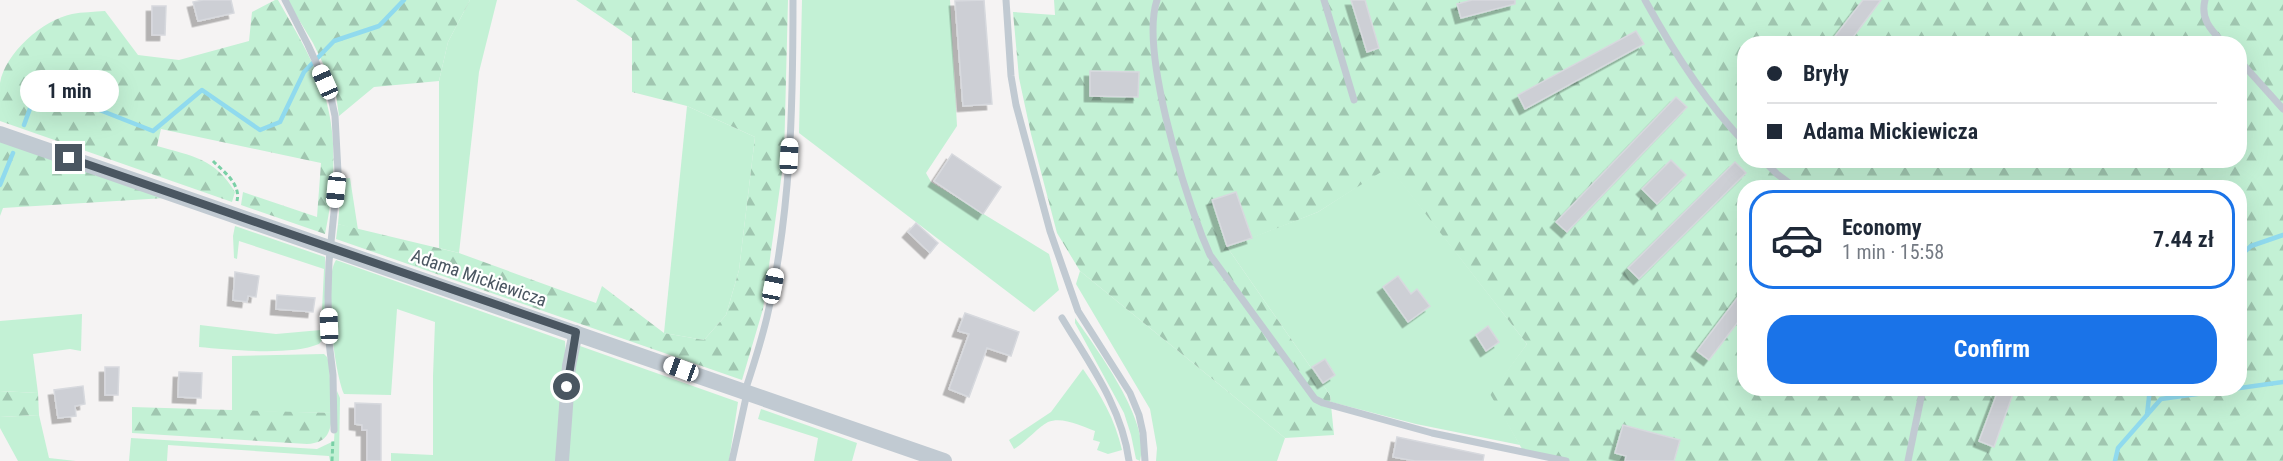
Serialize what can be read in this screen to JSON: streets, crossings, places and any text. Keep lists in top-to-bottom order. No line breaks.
{"streets":{"street":["Adama Mickiewicza"]},"page":{"banner":["Bryły","Adama Mickiewicza"],"bubble":"1 min","list":[{"name":"Economy","note":"1 min · 15:58","value":"7.44 zł"}],"buttons":"Confirm"}}
